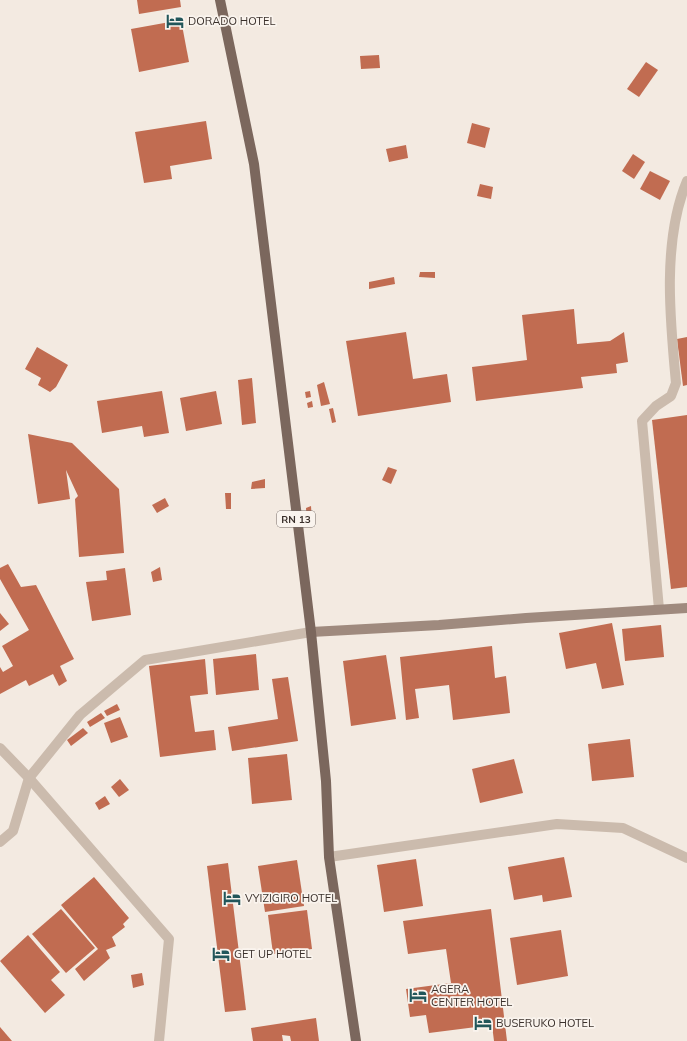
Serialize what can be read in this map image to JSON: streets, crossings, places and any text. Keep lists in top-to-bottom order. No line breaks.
{"streets":{"main road":["RN 13"]},"places":{"hotel":["DORADO HOTEL","VYIZIGIRO HOTEL","GET UP HOTEL","AGERA CENTER HOTEL","BUSERUKO HOTEL"]}}
